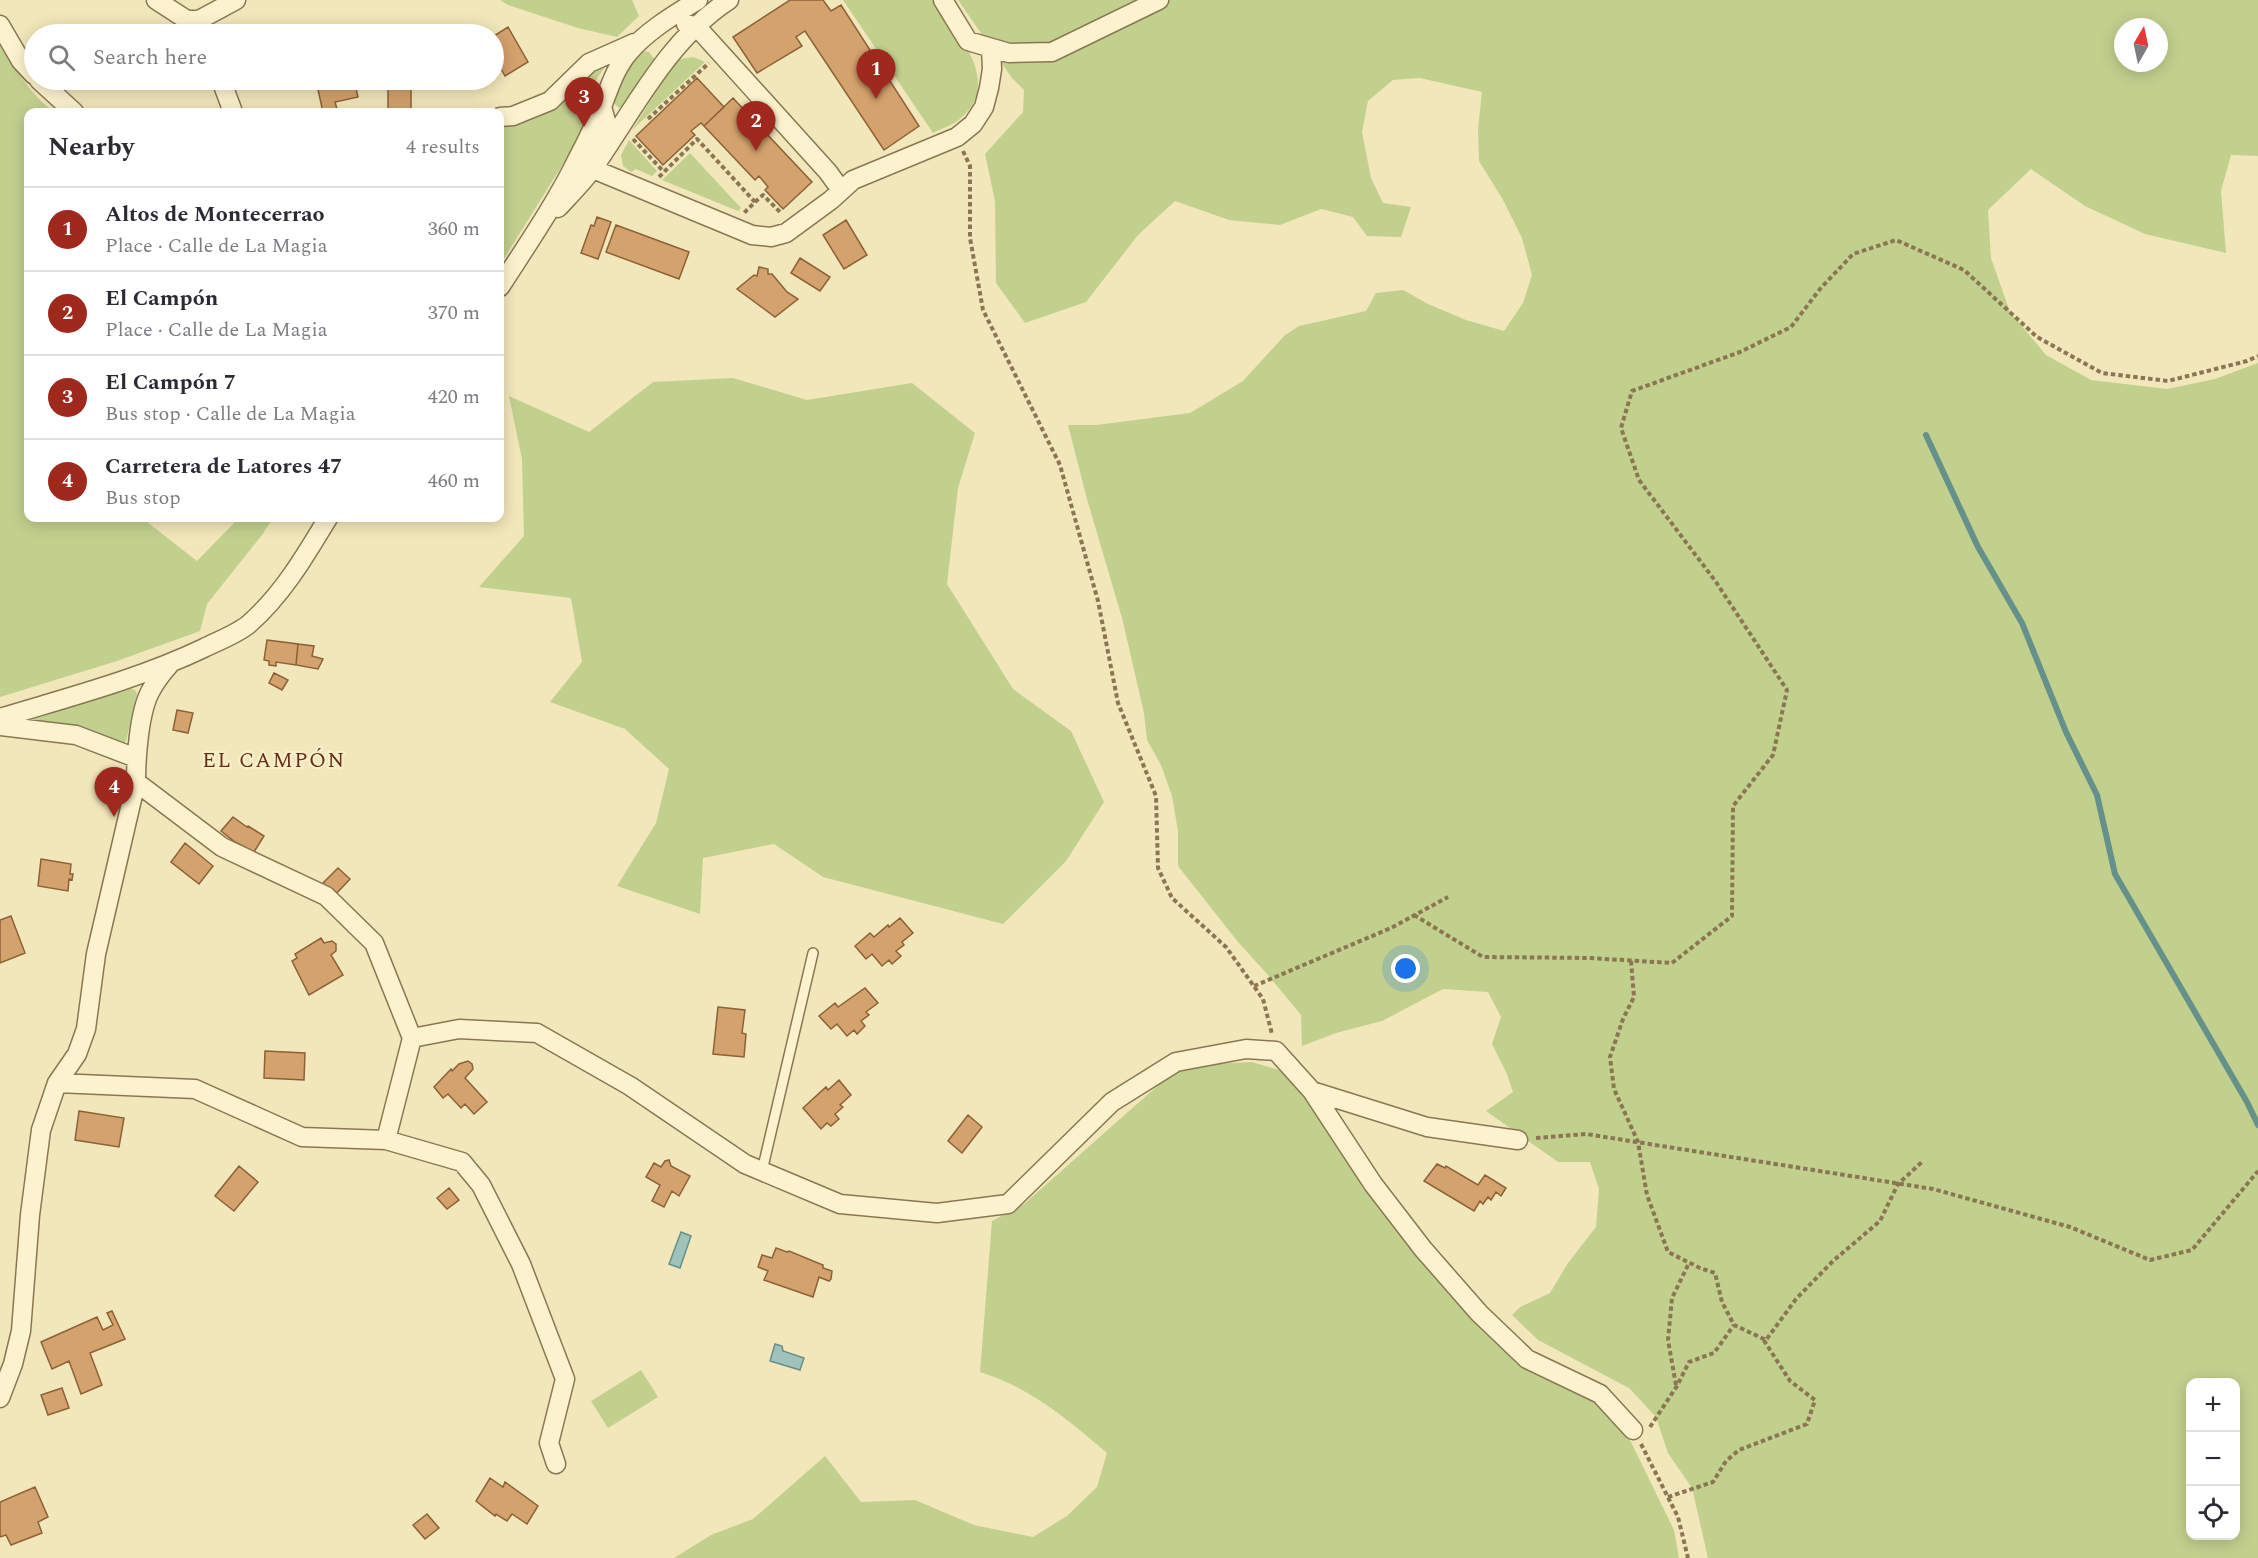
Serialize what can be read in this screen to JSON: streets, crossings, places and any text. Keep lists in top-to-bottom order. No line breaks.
{"districts":["EL CAMPÓN"],"north":"top","page":{"search":"Search here","pins":["1","3","2","4"],"heading":["Nearby","4 results"],"list":[{"mark":"1","name":"Altos de Montecerrao","note":"Place · Calle de La Magia","value":"360 m"},{"mark":"2","name":"El Campón","note":"Place · Calle de La Magia","value":"370 m"},{"mark":"3","name":"El Campón 7","note":"Bus stop · Calle de La Magia","value":"420 m"},{"mark":"4","name":"Carretera de Latores 47","note":"Bus stop","value":"460 m"}],"map_buttons":["+","−"]}}
